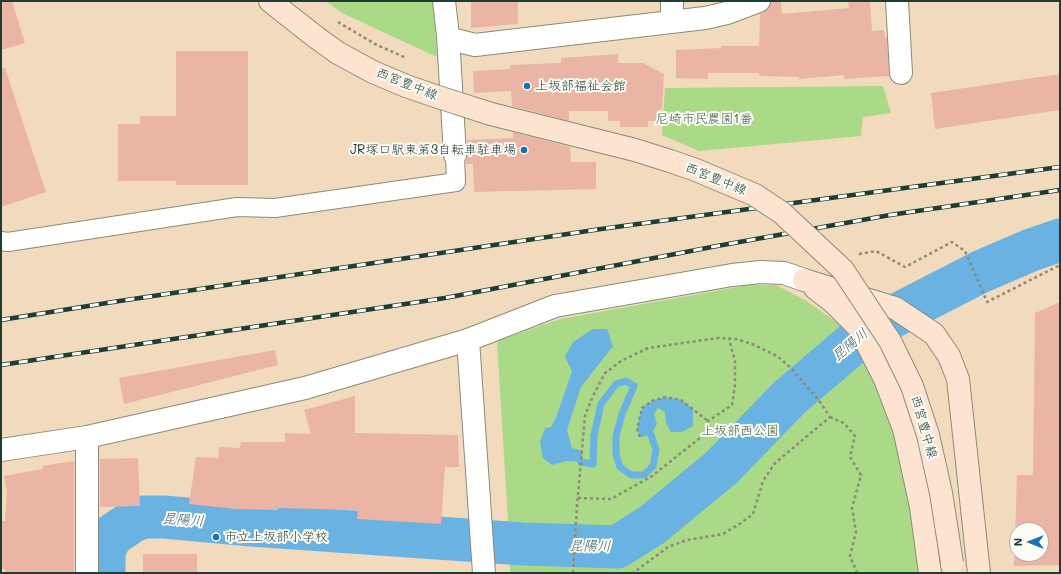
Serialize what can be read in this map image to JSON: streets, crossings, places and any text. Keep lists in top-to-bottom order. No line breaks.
{"streets":{"main road":["西宮豊中線"]},"water":["昆陽川"],"parks":["尼崎市民農園1番","上坂部西公園"],"places":["上坂部福祉会館","JR塚口駅東第3自転車駐車場","市立上坂部小学校"],"north":"left"}
